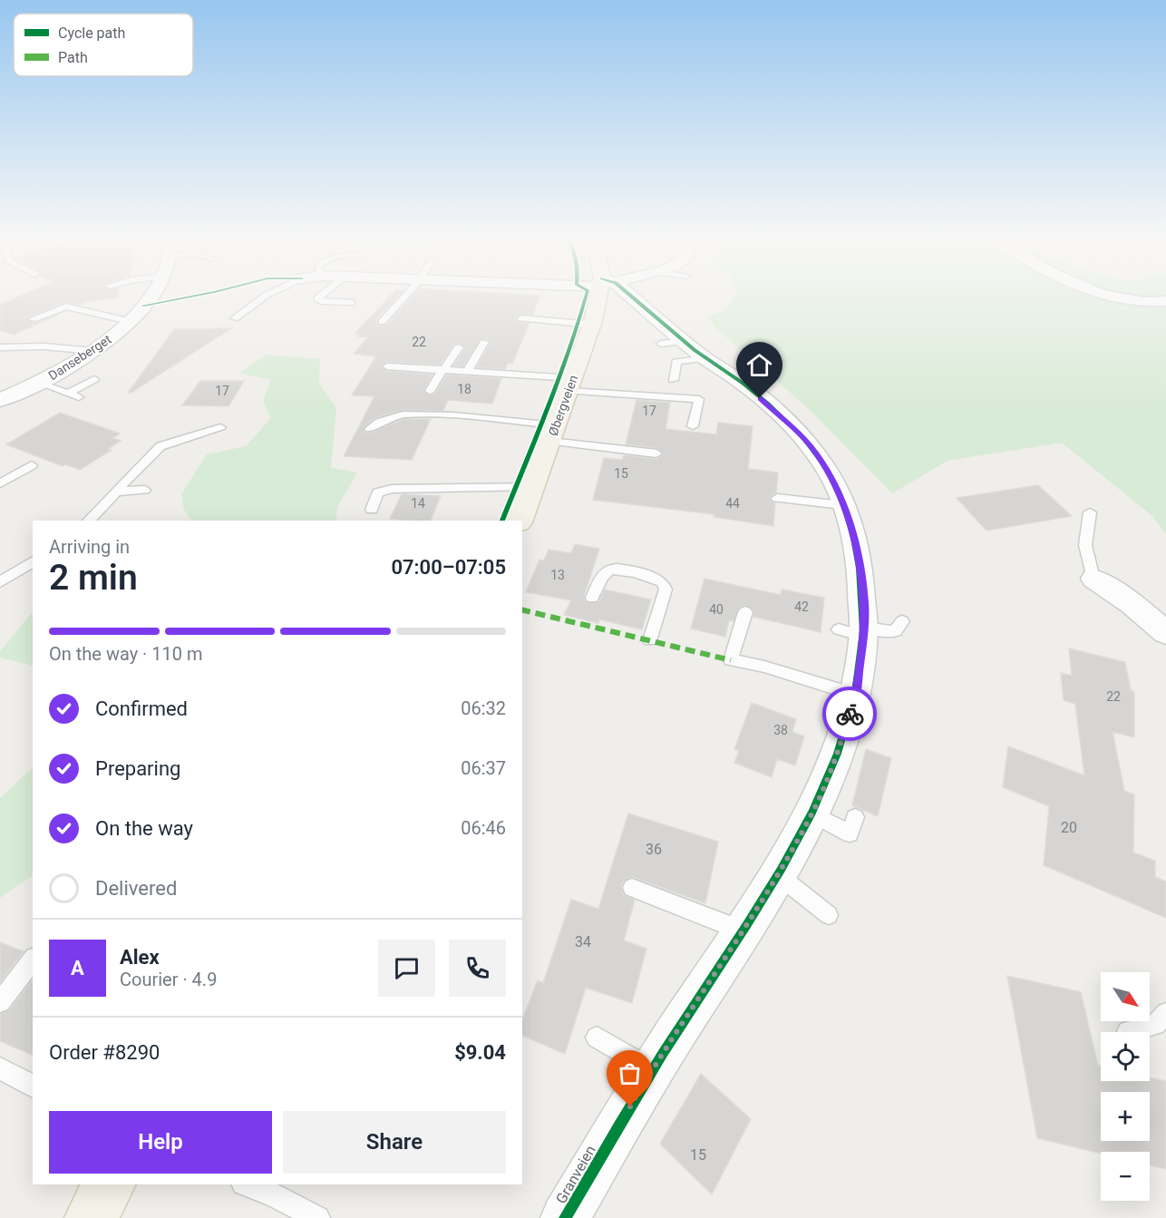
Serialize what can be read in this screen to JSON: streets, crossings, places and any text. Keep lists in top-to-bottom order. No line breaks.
{"streets":{"main road":["Øbergveien"],"street":["Danseberget","Granveien"]},"house_numbers":["22","18","17","17","15","14","44","13","42","40","22","38","20","36","34","15"],"legend":["Cycle path","Path"],"north":"bottom right","page":{"heading":["2 min","Arriving in","07:00–07:05"],"panel":["Alex","Courier · 4.9","Order #8290","$9.04"],"bar":"On the way · 110 m","list":[["Confirmed","06:32"],["Preparing","06:37"],["On the way","06:46"],"Delivered"],"round":"A","map_buttons":["+","−"],"buttons":["Help","Share"]}}
